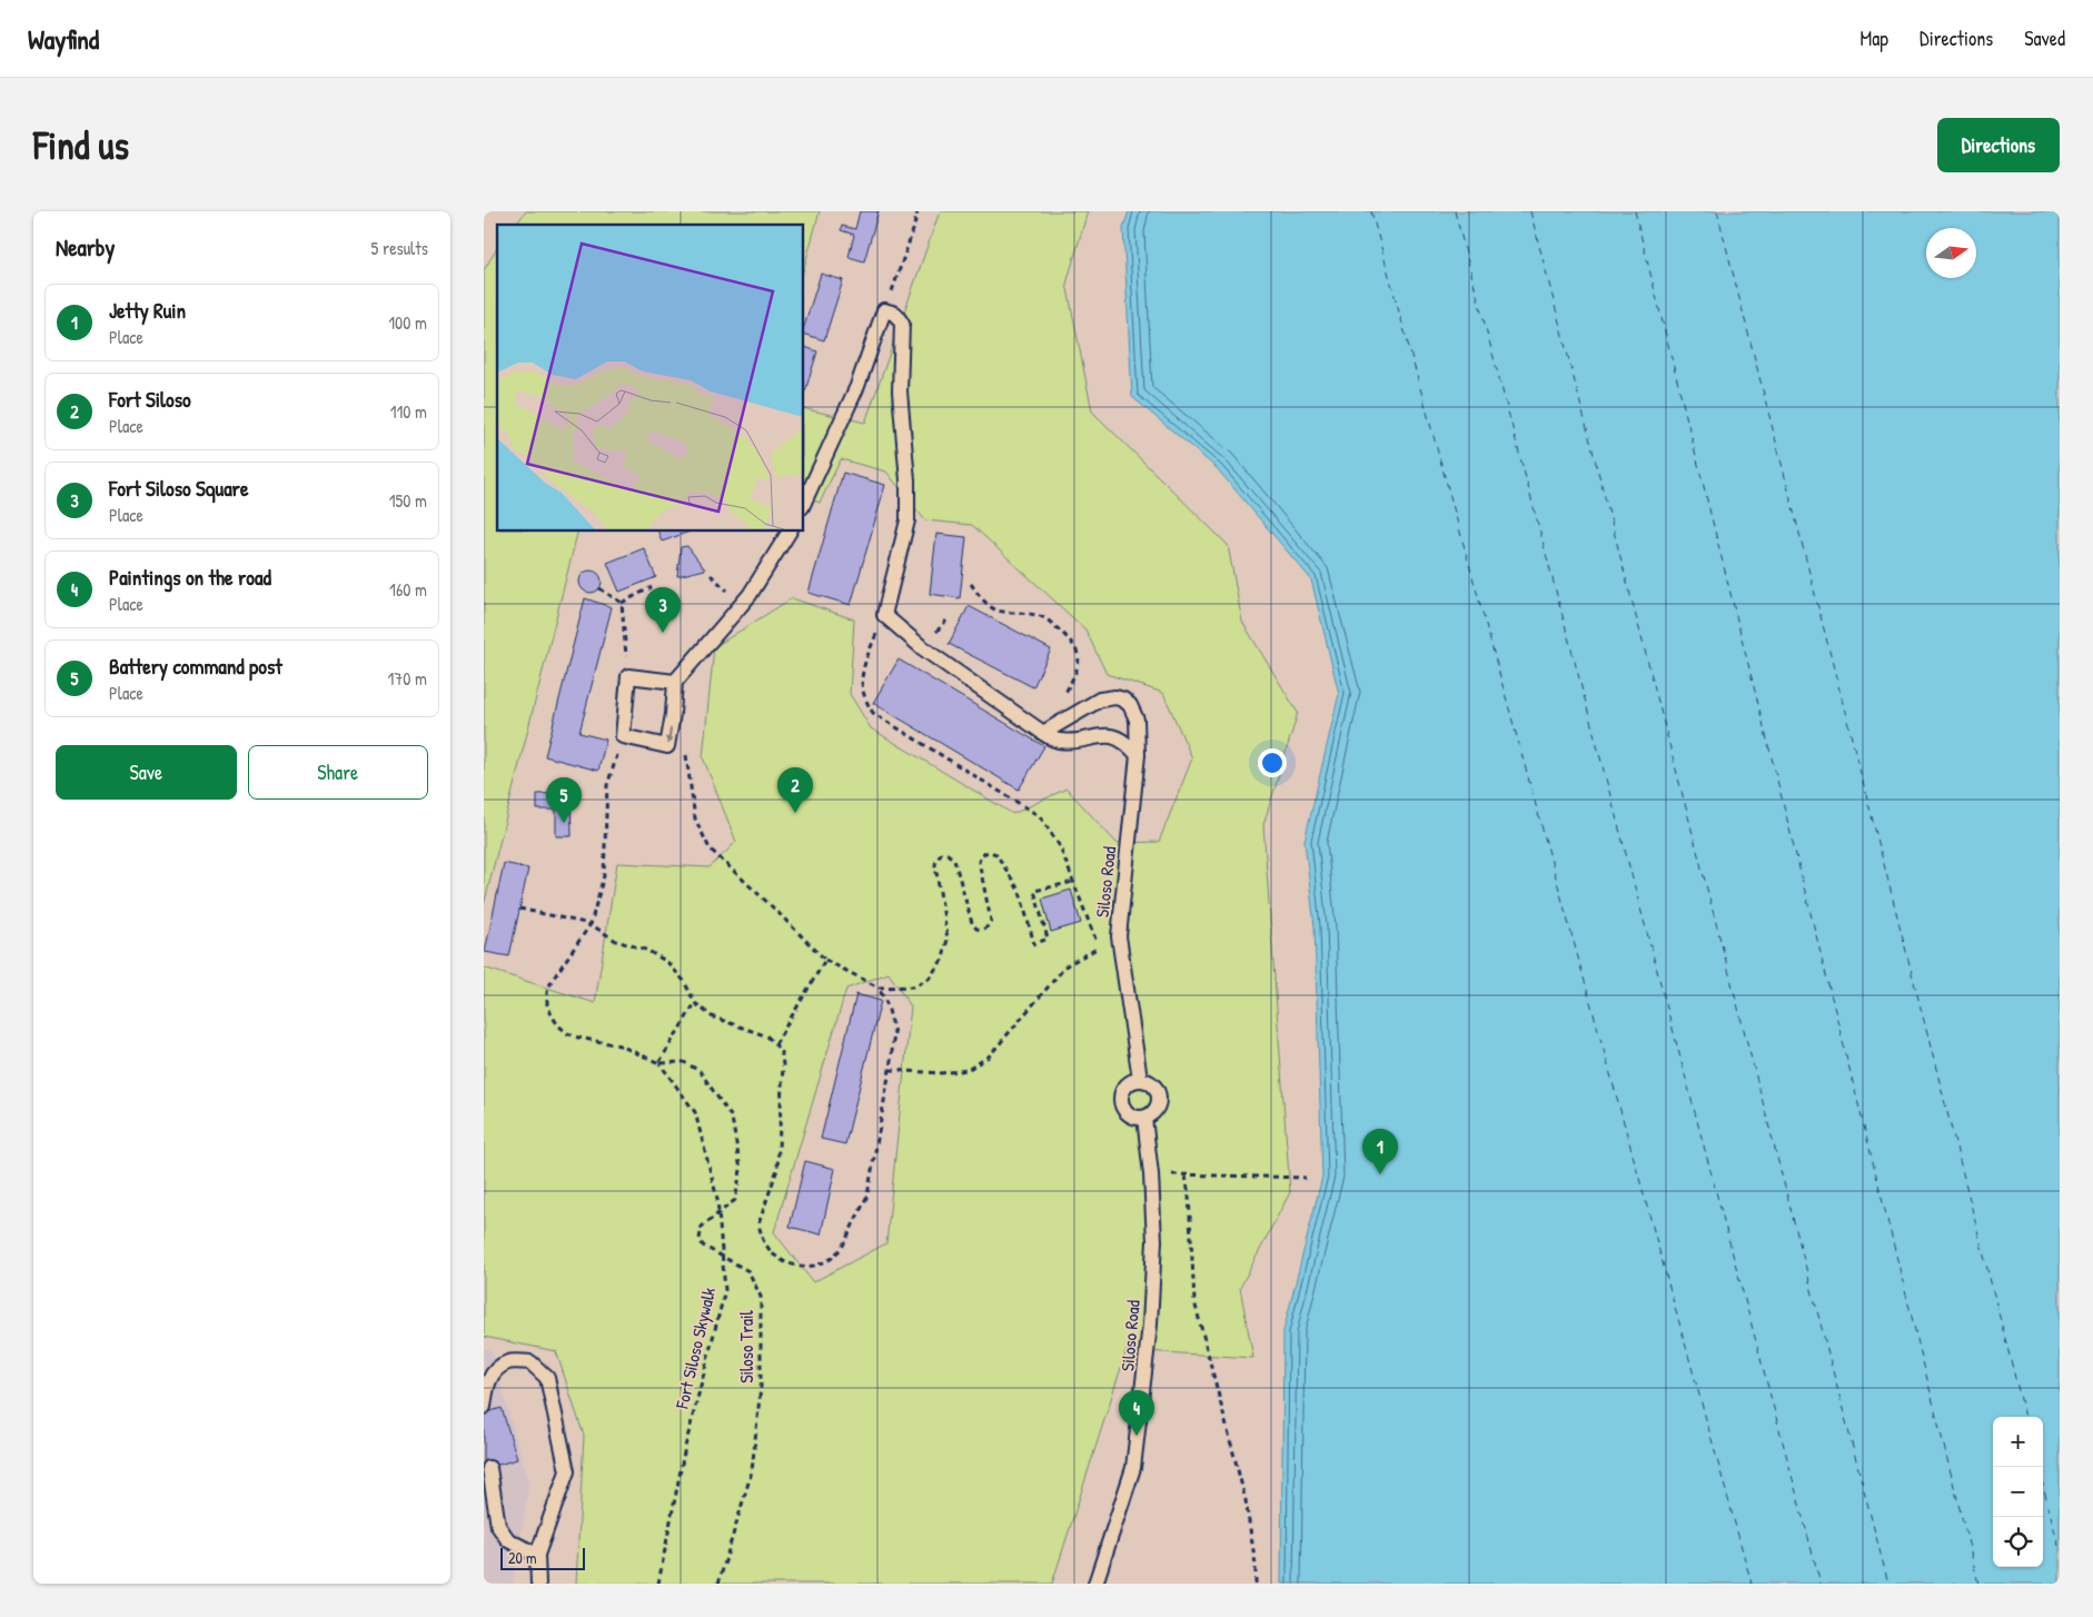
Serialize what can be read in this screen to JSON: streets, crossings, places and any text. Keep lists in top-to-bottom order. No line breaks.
{"streets":{"lane":["Siloso Road"],"path":["Siloso Trail","Fort Siloso Skywalk"]},"crossings":[["Siloso Trail","Fort Siloso Skywalk"]],"scale_bar":"20 m","north":"right","page":{"header":"Wayfind","nav":["Map","Directions","Saved"],"buttons":["Directions",["Save","Share"]],"title":"Find us","heading":["Nearby","5 results"],"list":[{"mark":"1","name":"Jetty Ruin","note":"Place","value":"100 m"},{"mark":"2","name":"Fort Siloso","note":"Place","value":"110 m"},{"mark":"3","name":"Fort Siloso Square","note":"Place","value":"150 m"},{"mark":"4","name":"Paintings on the road","note":"Place","value":"160 m"},{"mark":"5","name":"Battery command post","note":"Place","value":"170 m"}],"pins":["3","2","5","1","4"],"map_buttons":["+","−"],"scale":"20 m"}}
